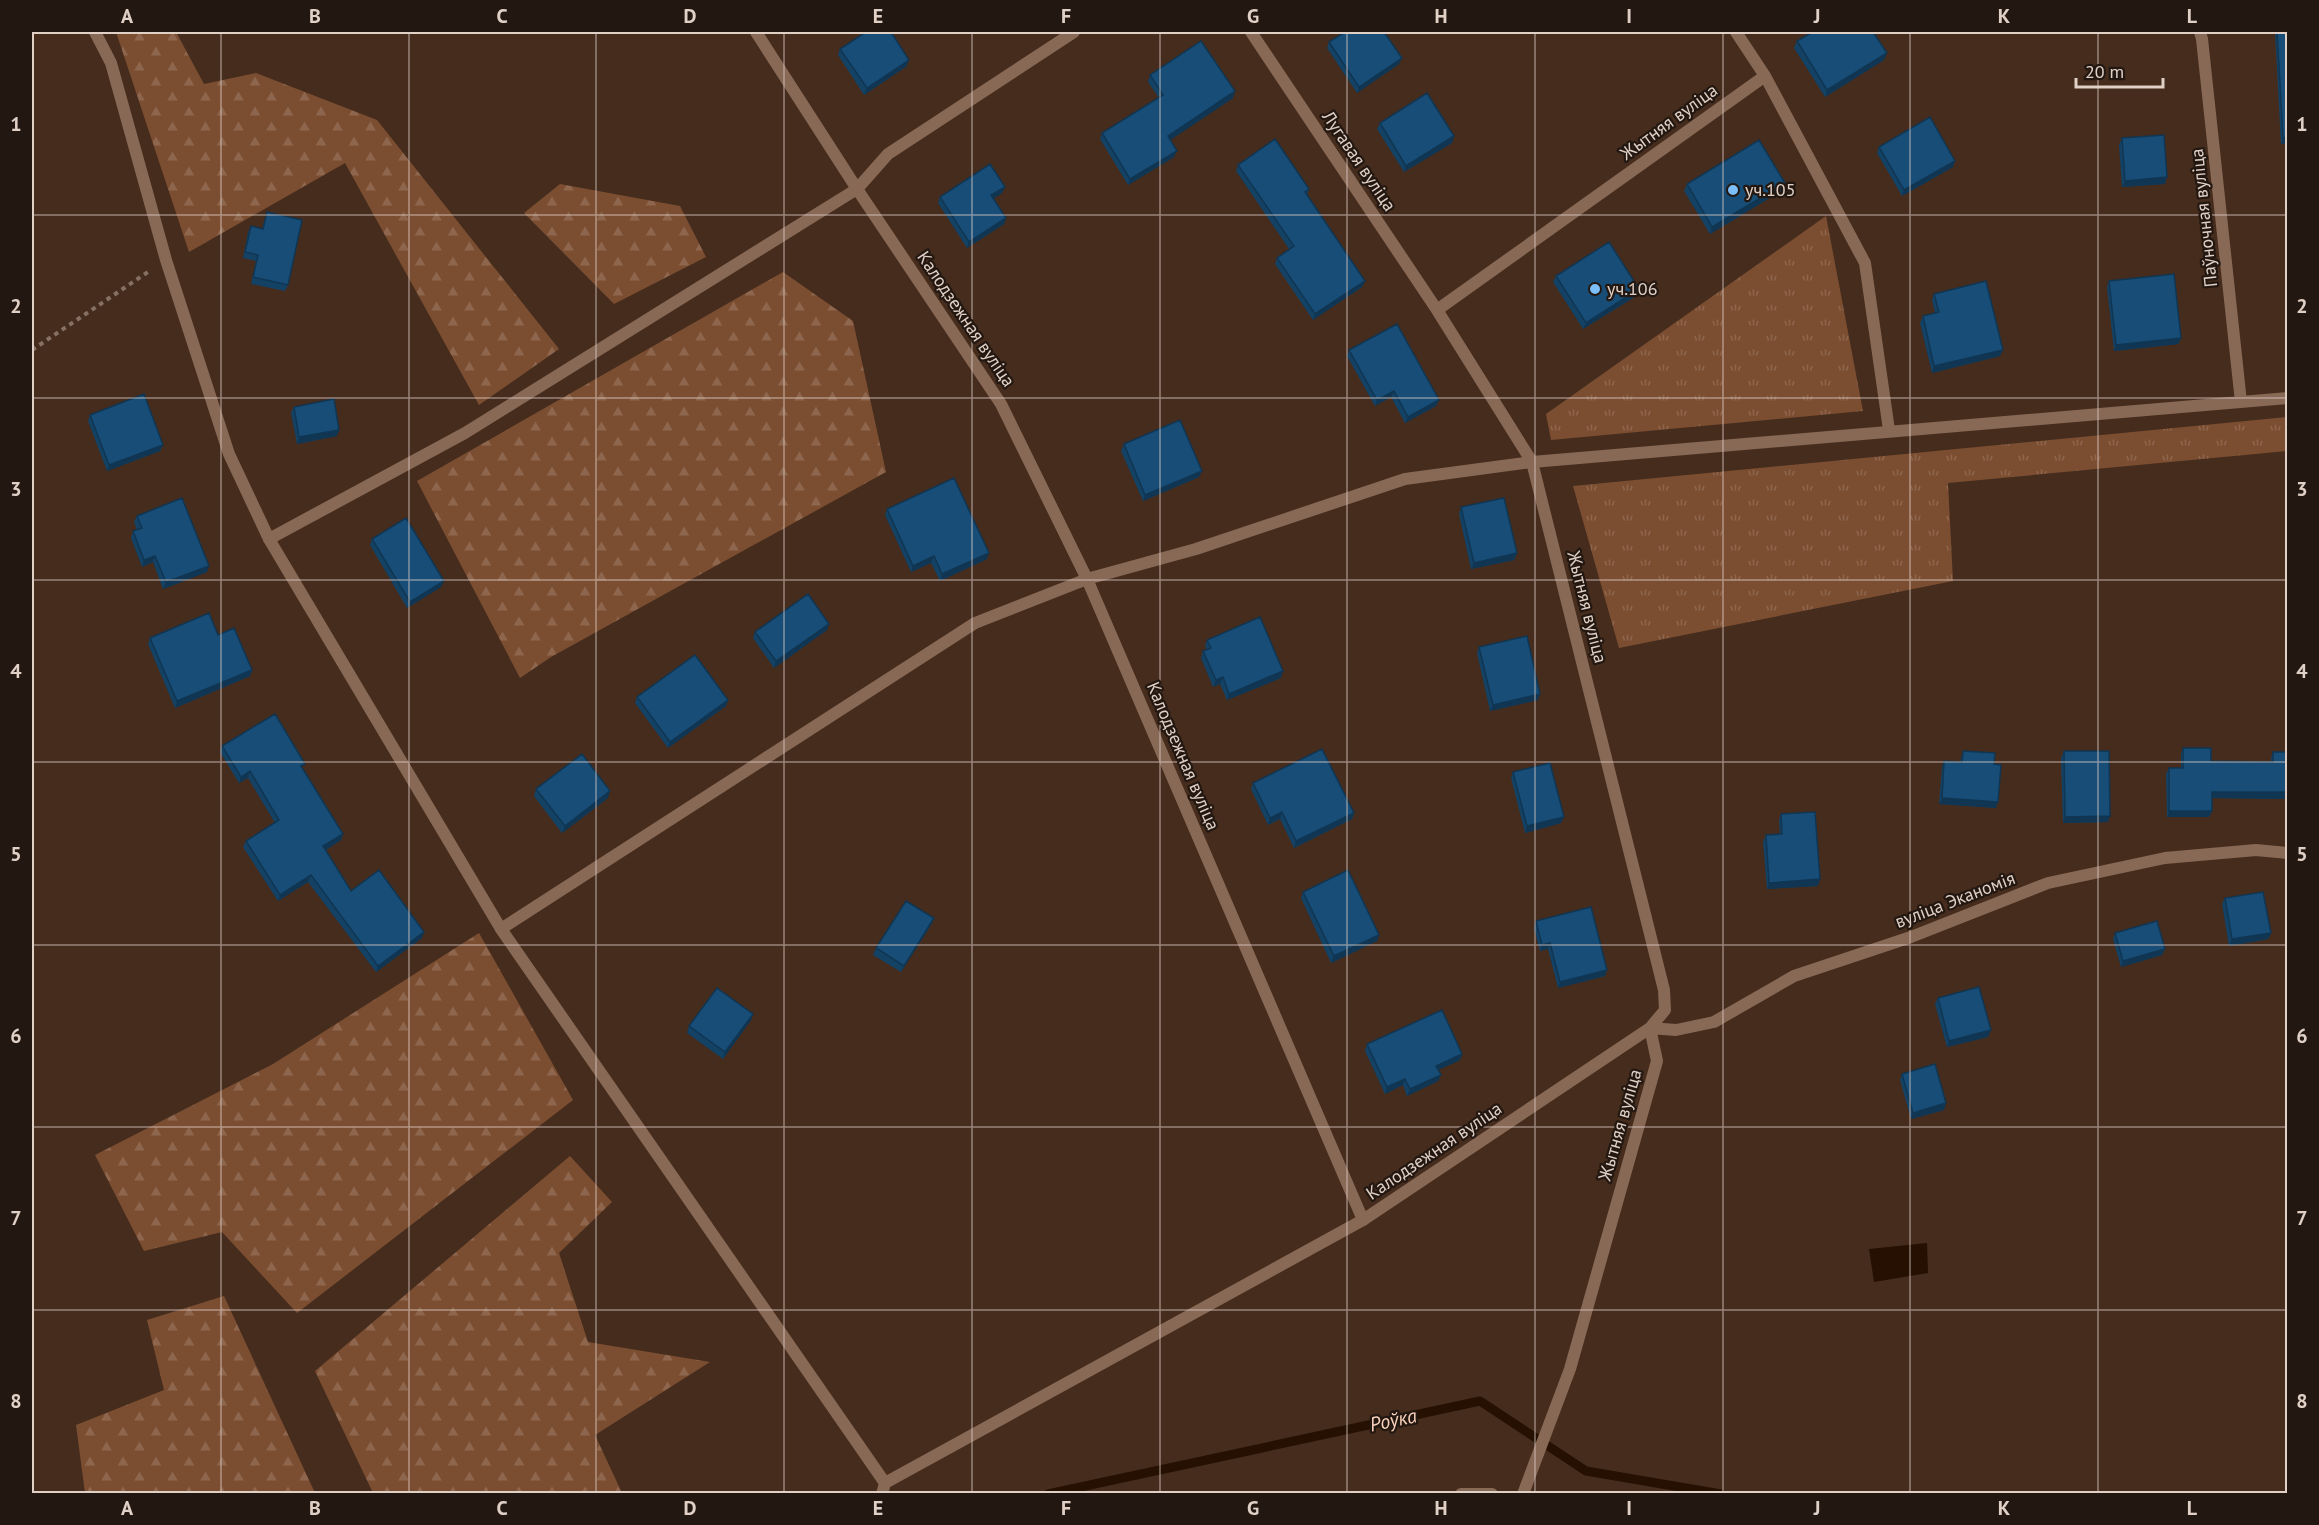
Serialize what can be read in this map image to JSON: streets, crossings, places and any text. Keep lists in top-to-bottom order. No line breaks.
{"streets":{"street":["Жытняя вуліца","Лугавая вуліца","Паўночная вуліца","Калодзежная вуліца","вуліца Эканомія"]},"crossings":[["Жытняя вуліца","Лугавая вуліца"],["Жытняя вуліца","Калодзежная вуліца"],["Жытняя вуліца","вуліца Эканомія"],["Калодзежная вуліца","вуліца Эканомія"]],"water":["Роўка"],"places":["уч.105","уч.106"],"scale_bar":"20 m","grid":{"columns":["A","B","C","D","E","F","G","H","I","J","K","L"],"rows":["1","2","3","4","5","6","7","8"]}}
